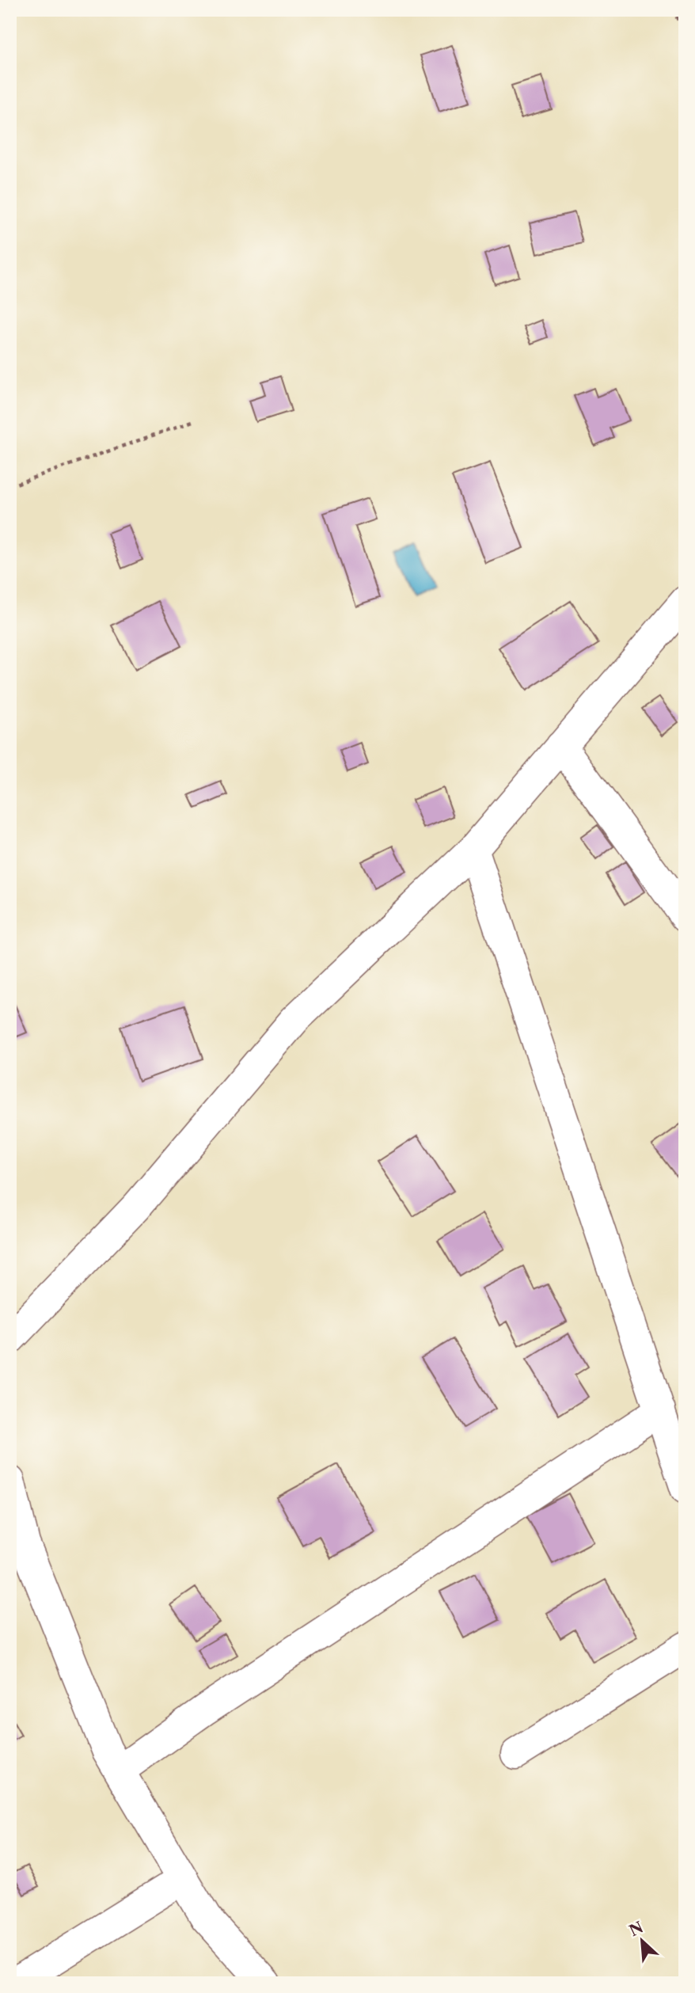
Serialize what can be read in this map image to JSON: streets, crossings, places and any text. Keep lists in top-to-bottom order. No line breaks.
{"north":"top left"}
